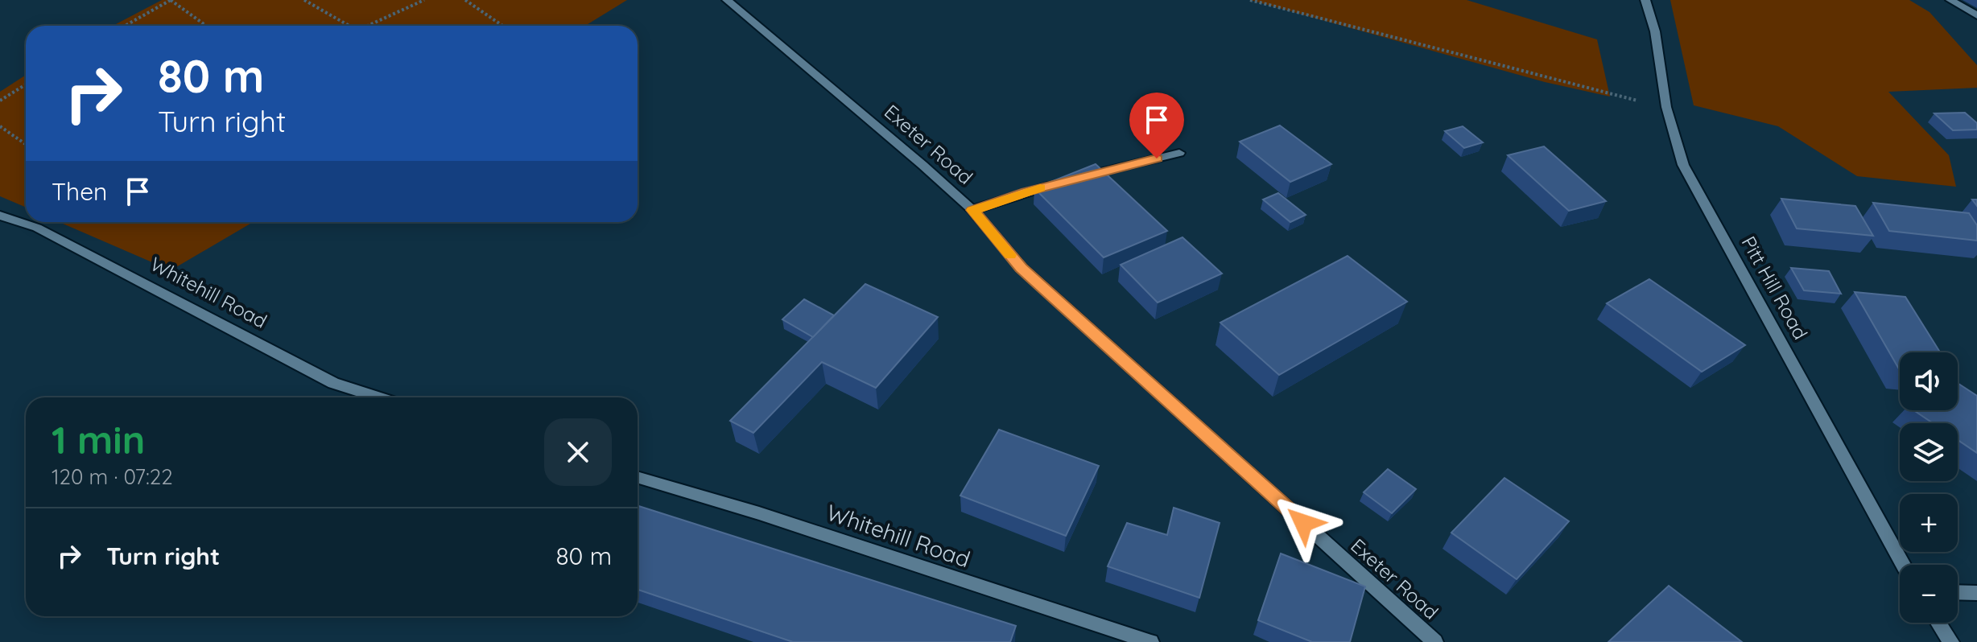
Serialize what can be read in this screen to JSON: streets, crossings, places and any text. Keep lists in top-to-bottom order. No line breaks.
{"streets":{"street":["Exeter Road","Pitt Hill Road","Whitehill Road"]},"page":{"turn":["80 m","Turn right"],"then":"Then","map_buttons":["+","−"],"heading":["1 min","120 m · 07:22"],"list":[{"name":"Turn right","value":"80 m"}]}}
